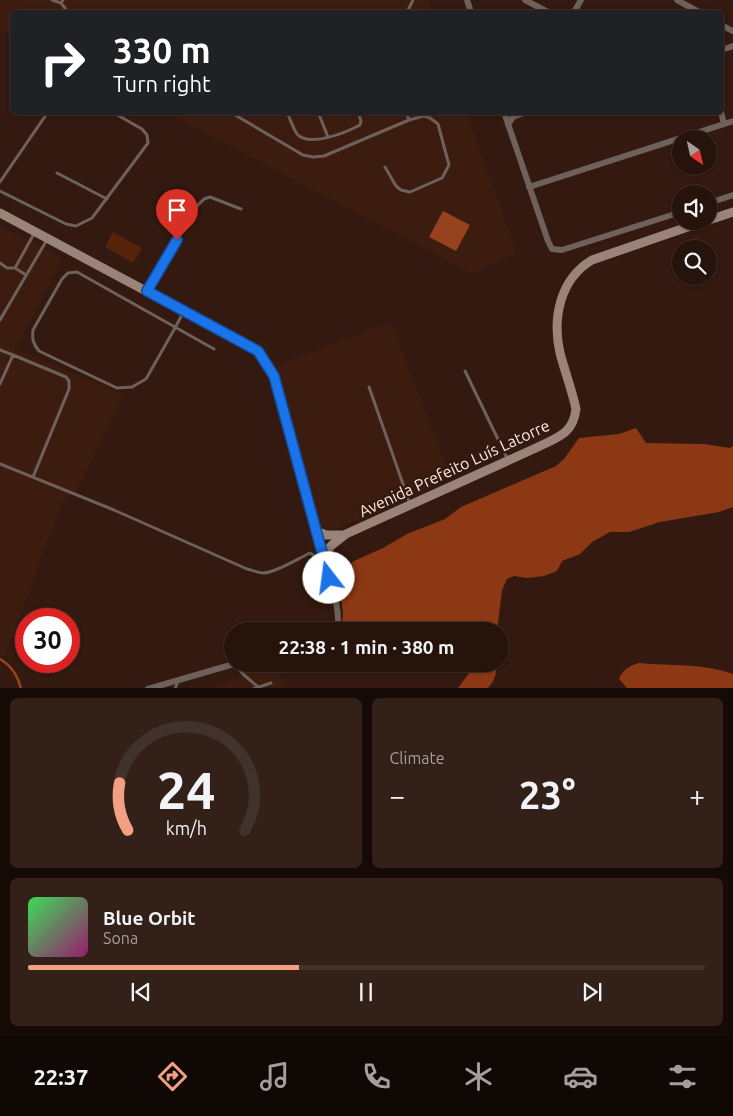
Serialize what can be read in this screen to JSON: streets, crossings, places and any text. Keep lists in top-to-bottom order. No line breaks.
{"streets":{"main road":["Avenida Prefeito Luís Latorre"]},"north":"bottom right","page":{"turn":["330 m","Turn right"],"limit":"30","trip":"22:38 · 1 min · 380 m","tile":"Climate","heat":["−","23°","+"],"song":["Blue Orbit","Sona"],"tabs":"22:37","gauge":["24","km/h"]}}
